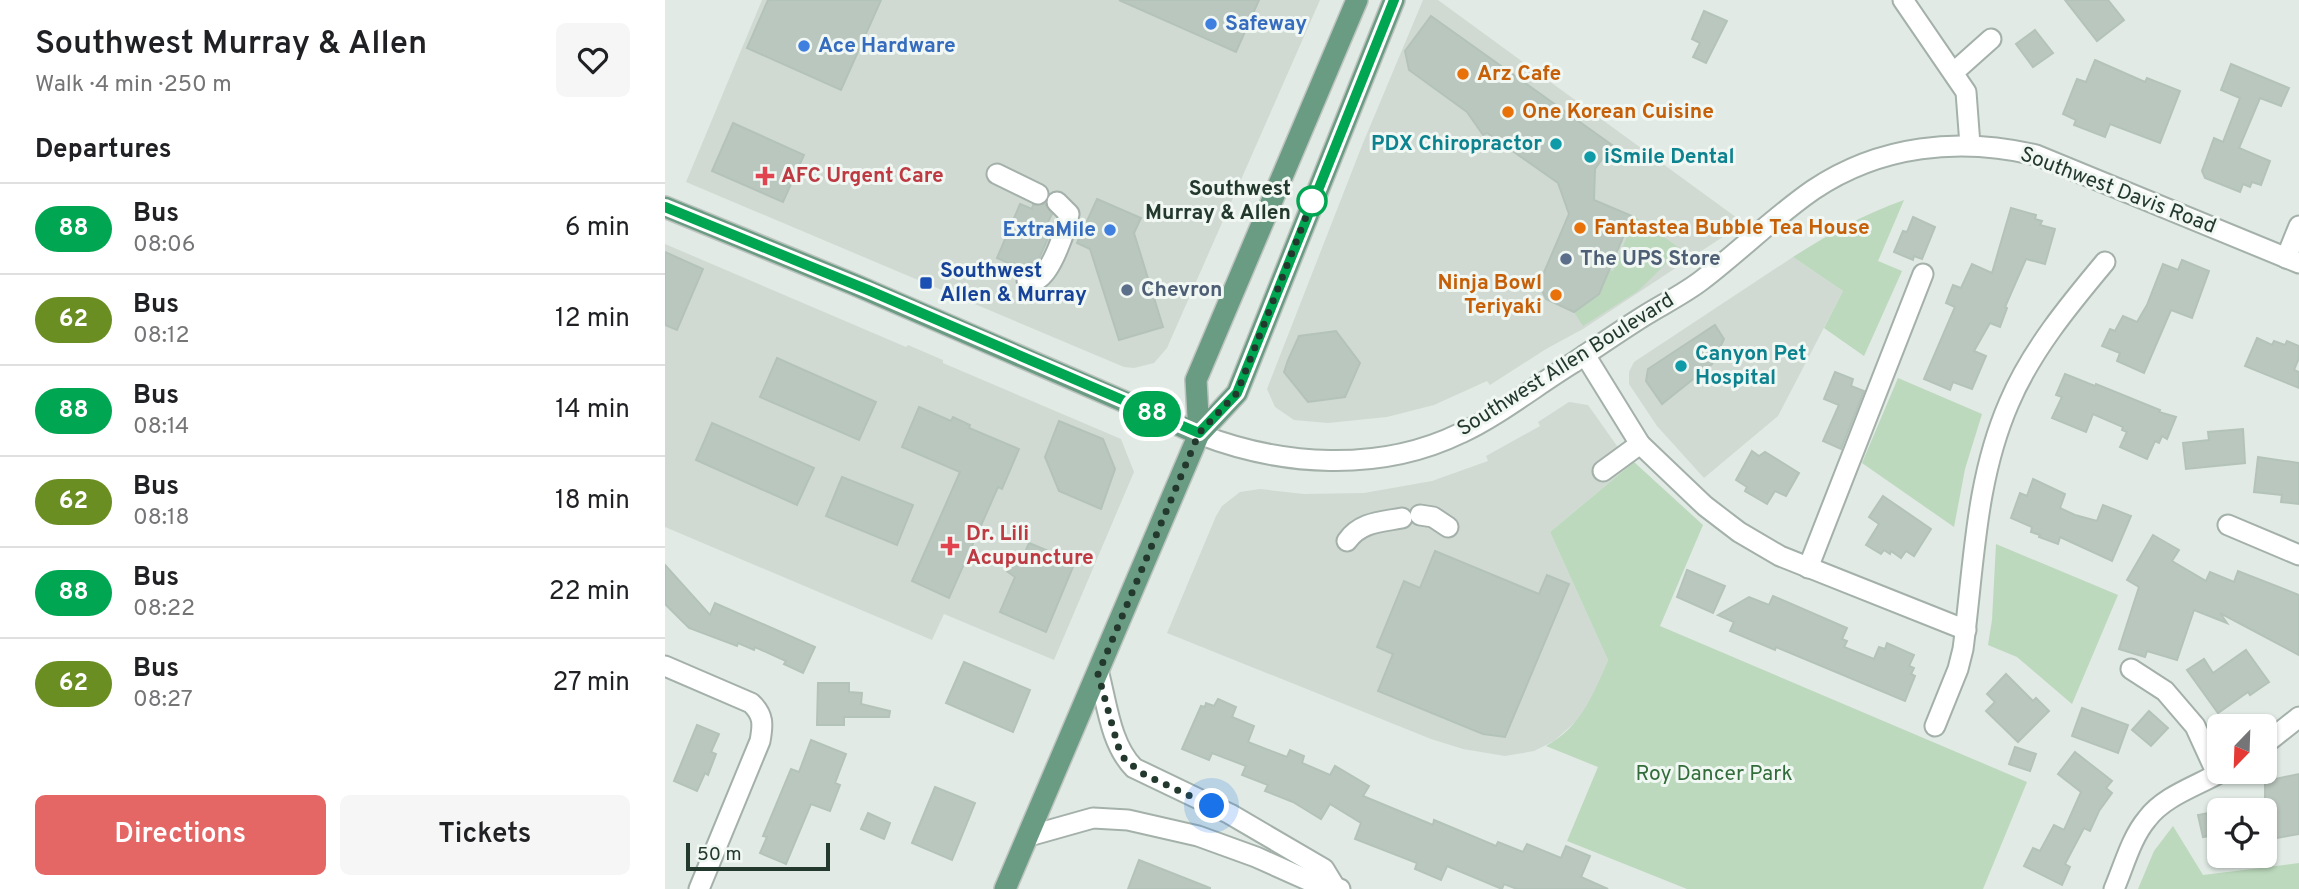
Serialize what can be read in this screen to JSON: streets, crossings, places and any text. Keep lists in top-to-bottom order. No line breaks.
{"streets":{"main road":["Southwest Allen Boulevard"],"street":["Southwest Davis Road"]},"crossings":[["Southwest Davis Road","Southwest Allen Boulevard"]],"parks":["Roy Dancer Park"],"places":{"other":["Safeway","Ace Hardware","Arz Cafe","One Korean Cuisine","PDX Chiropractor","iSmile Dental","Southwest Murray & Allen","Fantastea Bubble Tea House","ExtraMile","The UPS Store","Chevron","Ninja Bowl Teriyaki","Canyon Pet Hospital"],"health":["AFC Urgent Care","Dr. Lili Acupuncture"],"transit":["Southwest Allen & Murray"]},"lines":["bus line 88"],"scale_bar":"50 m","north":"bottom left","page":{"heading":[["Southwest Murray & Allen","Walk · 4 min · 250 m"],"Departures"],"on_map":"88","list":[{"mark":"88","name":"Bus","note":"08:06","value":"6 min"},{"mark":"62","name":"Bus","note":"08:12","value":"12 min"},{"mark":"88","name":"Bus","note":"08:14","value":"14 min"},{"mark":"62","name":"Bus","note":"08:18","value":"18 min"},{"mark":"88","name":"Bus","note":"08:22","value":"22 min"},{"mark":"62","name":"Bus","note":"08:27","value":"27 min"}],"buttons":["Directions","Tickets"],"scale":"50 m"}}
